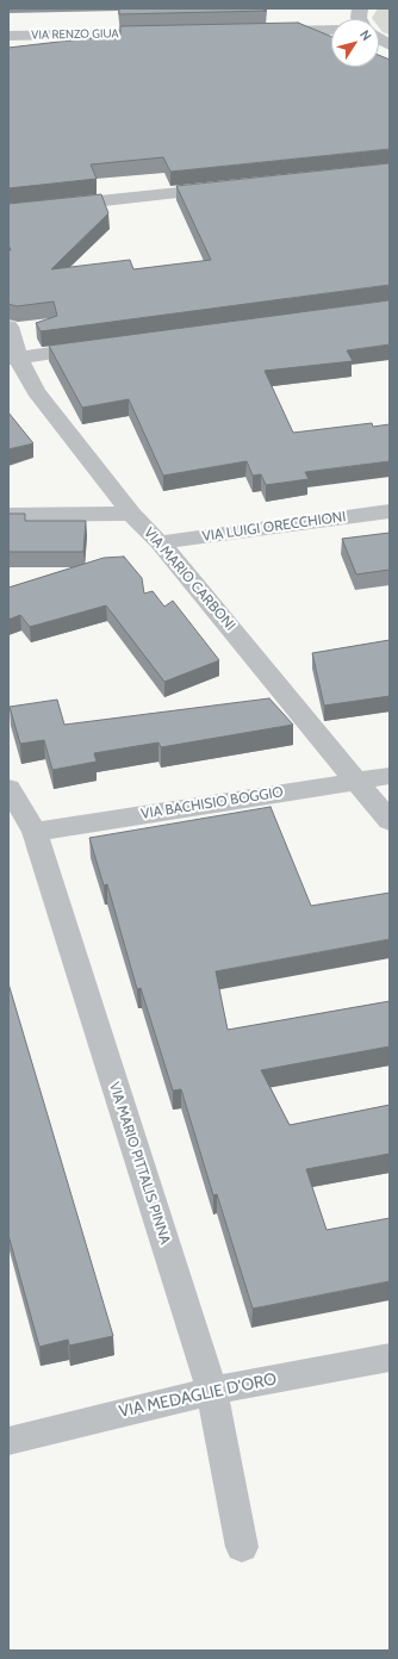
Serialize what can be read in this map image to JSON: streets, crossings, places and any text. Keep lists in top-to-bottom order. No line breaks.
{"streets":{"street":["VIA RENZO GIUA","VIA LUIGI ORECCHIONI","VIA MARIO CARBONI","VIA BACHISIO BOGGIO","VIA MARIO PITTALIS PINNA","VIA MEDAGLIE D'ORO"]},"crossings":[["VIA LUIGI ORECCHIONI","VIA MARIO CARBONI"],["VIA MARIO CARBONI","VIA BACHISIO BOGGIO"],["VIA BACHISIO BOGGIO","VIA MARIO PITTALIS PINNA"],["VIA MARIO PITTALIS PINNA","VIA MEDAGLIE D'ORO"]],"north":"top right"}
